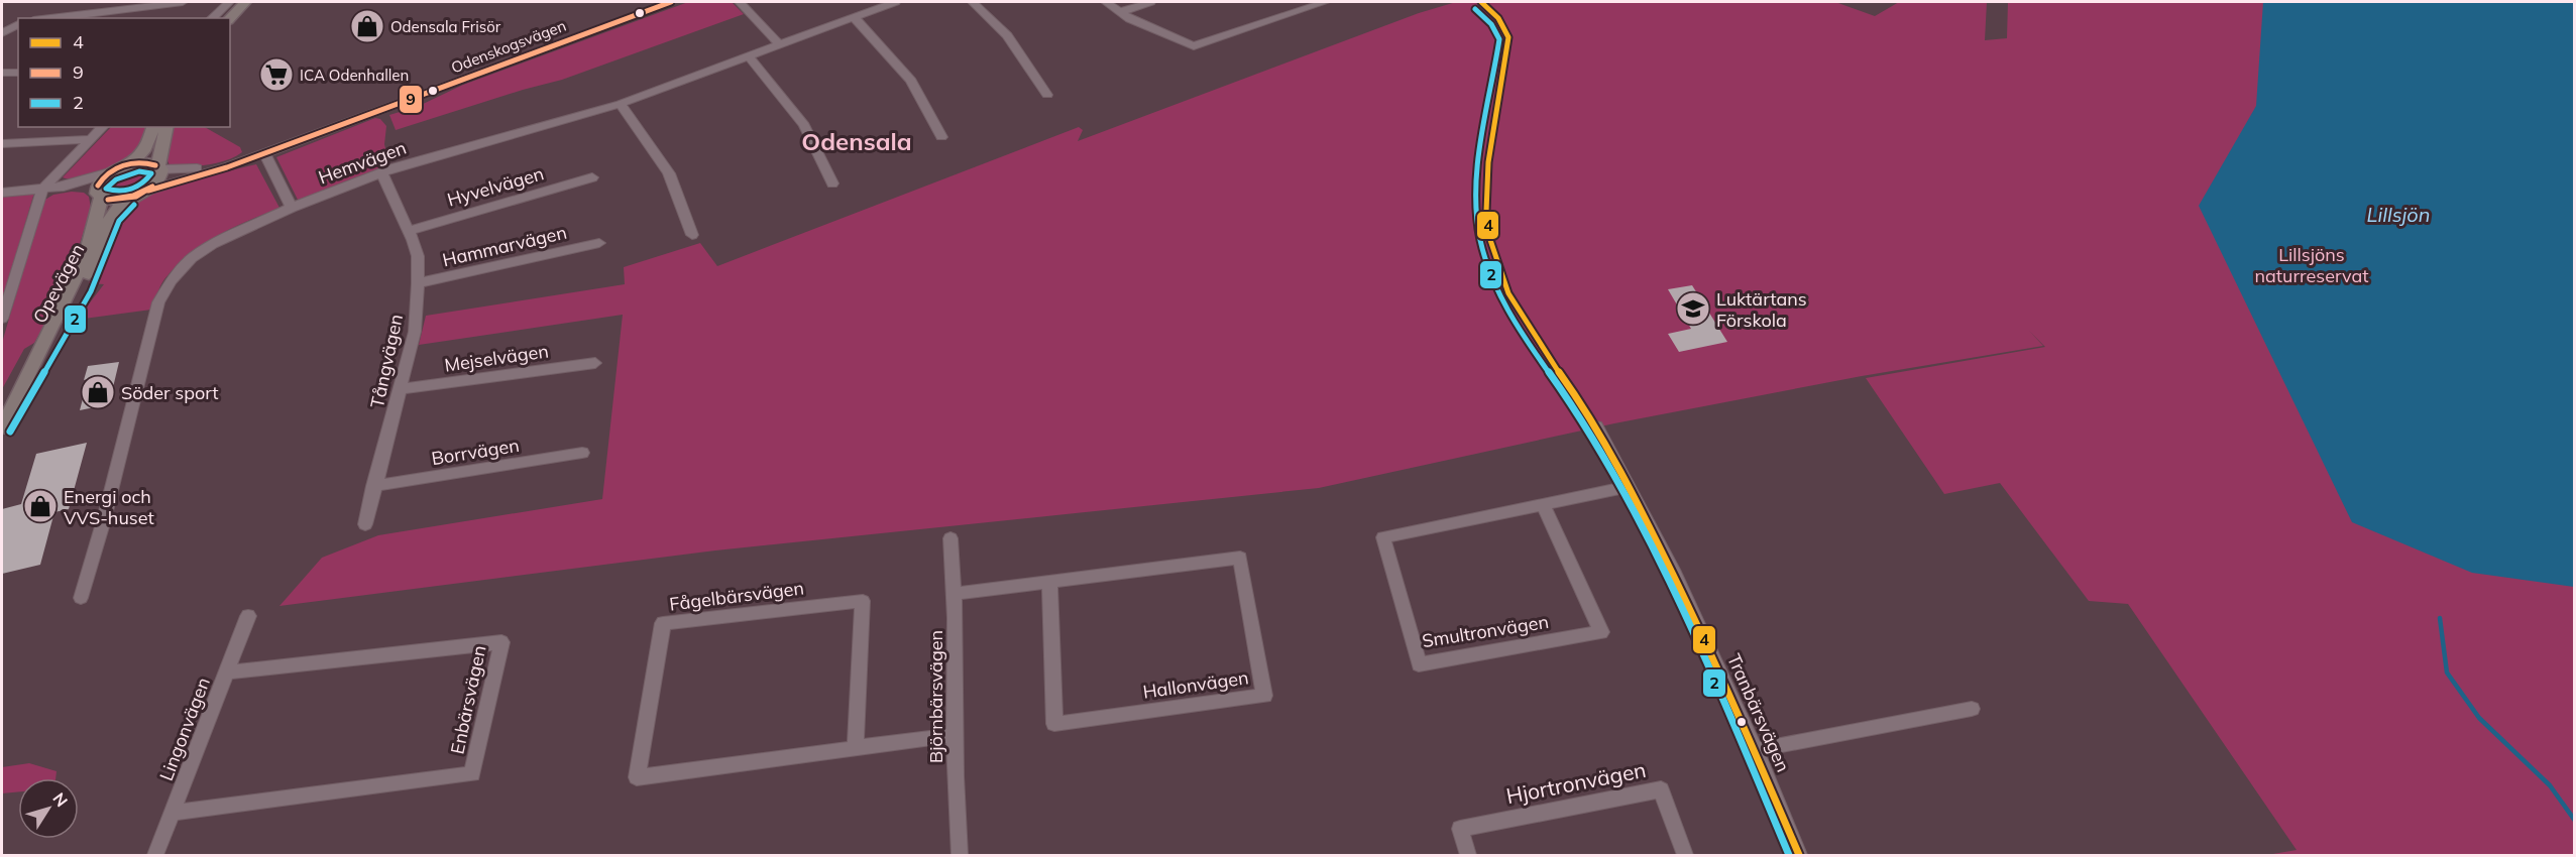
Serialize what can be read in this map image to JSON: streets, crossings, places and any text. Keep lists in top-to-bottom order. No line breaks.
{"streets":{"main road":["Opevägen"],"street":["Odenskogsvägen","Hemvägen","Hyvelvägen","Hammarvägen","Mejselvägen","Tångvägen","Borrvägen","Fågelbärsvägen","Smultronvägen","Hallonvägen","Björnbärsvägen","Enbärsvägen","Tranbärsvägen","Lingonvägen","Hjortronvägen"]},"crossings":[["Hemvägen","Tångvägen"],["Hyvelvägen","Tångvägen"],["Hammarvägen","Tångvägen"],["Mejselvägen","Tångvägen"],["Tångvägen","Borrvägen"],["Fågelbärsvägen","Björnbärsvägen"],["Smultronvägen","Tranbärsvägen"],["Hallonvägen","Björnbärsvägen"],["Enbärsvägen","Lingonvägen"]],"districts":["Odensala"],"water":["Lillsjön"],"parks":["Lillsjöns naturreservat"],"places":{"shop":["Odensala Frisör","Söder sport","Energi och VVS-huset"],"supermarket":["ICA Odenhallen"],"school or university":["Luktärtans Förskola"]},"lines":["transit line 4","transit line 9","transit line 2"],"legend":["4","9","2"],"north":"top right"}
